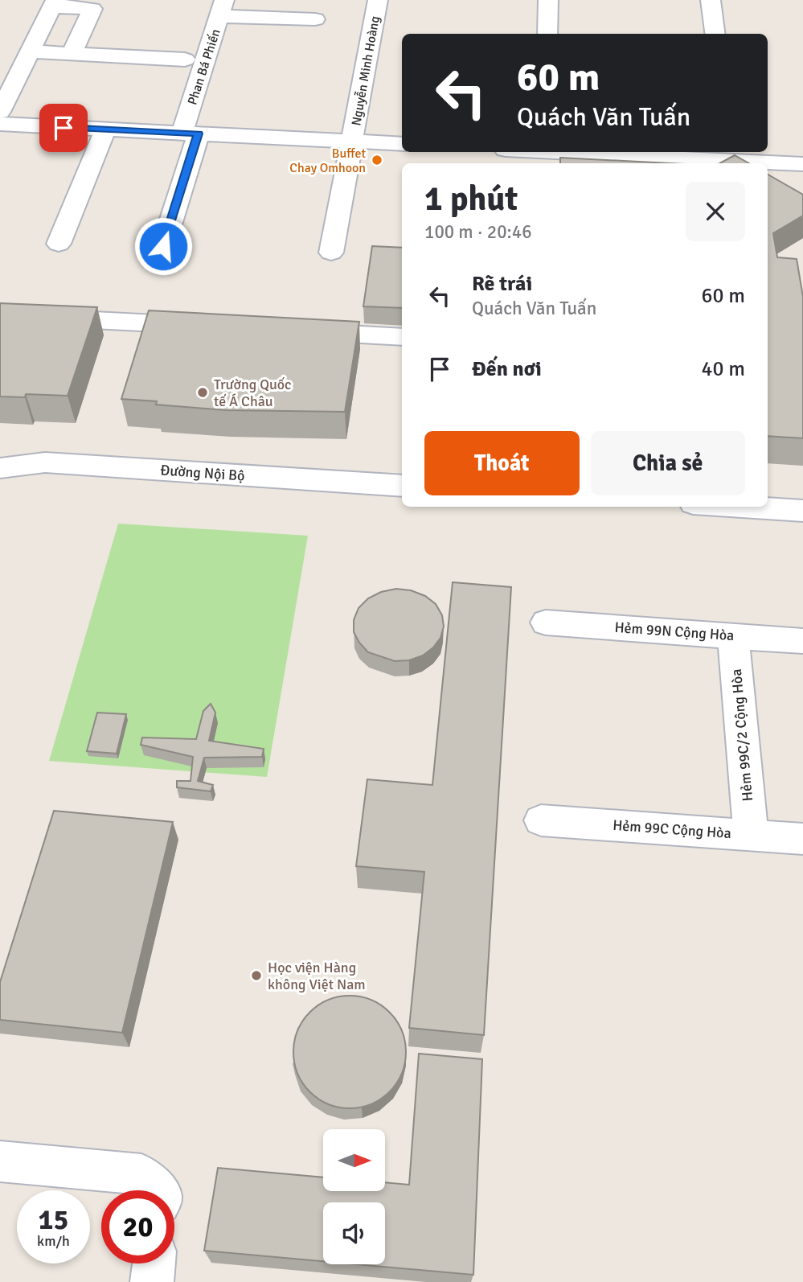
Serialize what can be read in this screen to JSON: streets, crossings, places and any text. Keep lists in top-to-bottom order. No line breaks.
{"streets":{"street":["Phan Bá Phiến","Nguyễn Minh Hoàng","Đường Nội Bộ","Hẻm 99N Cộng Hòa","Hẻm 99C/2 Cộng Hòa","Hẻm 99C Cộng Hòa"]},"crossings":[["Hẻm 99N Cộng Hòa","Hẻm 99C/2 Cộng Hòa"],["Hẻm 99C/2 Cộng Hòa","Hẻm 99C Cộng Hòa"]],"places":["Buffet Chay Omhoon","Trường Quốc tế Á Châu","Học viện Hàng không Việt Nam"],"north":"right","page":{"turn":["60 m","Quách Văn Tuấn"],"heading":["1 phút","100 m · 20:46"],"list":[{"name":"Rẽ trái","note":"Quách Văn Tuấn","value":"60 m"},{"name":"Đến nơi","value":"40 m"}],"buttons":["Thoát","Chia sẻ"],"speed":"15 km/h","limit":"20"}}
